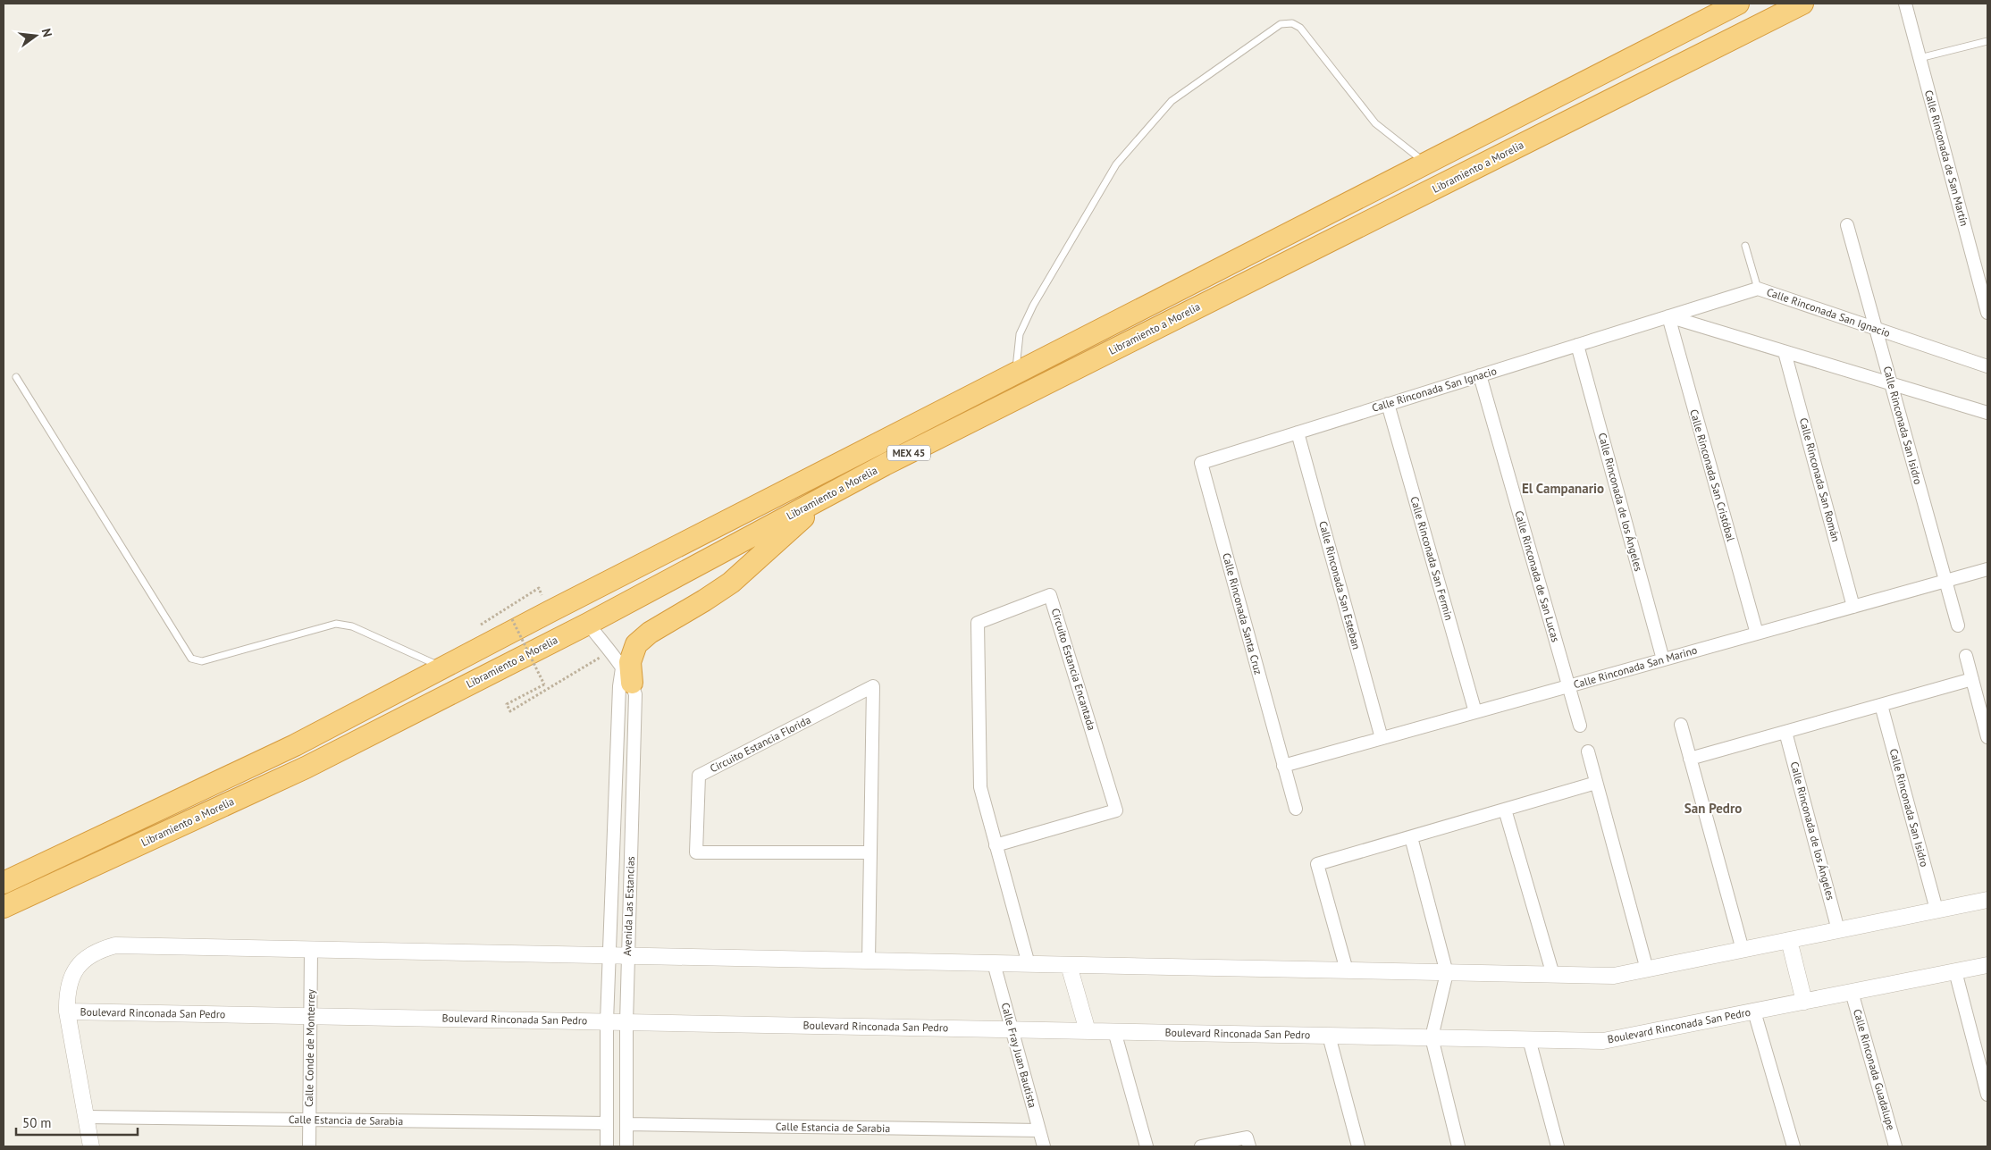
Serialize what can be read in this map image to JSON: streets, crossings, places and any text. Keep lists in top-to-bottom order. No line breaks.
{"streets":{"highway":["Libramiento a Morelia","MEX 45"],"street":["Calle Rinconada de San Martín","Calle Rinconada San Ignacio","Calle Rinconada San Isidro","Calle Rinconada San Cristóbal","Calle Rinconada San Román","Calle Rinconada de los Ángeles","Calle Rinconada San Fermin","Calle Rinconada de San Lucas","Calle Rinconada San Esteban","Calle Rinconada Santa Cruz","Calle Rinconada San Marino","Circuito Estancia Encantada","Circuito Estancia Florida","Avenida Las Estancias","Boulevard Rinconada San Pedro","Calle Conde de Monterrey","Calle Fray Juan Bautista","Calle Rinconada Guadalupe","Calle Estancia de Sarabia"]},"crossings":[["Libramiento a Morelia","Avenida Las Estancias"],["Calle Rinconada San Ignacio","Calle Rinconada San Isidro"],["Calle Rinconada San Ignacio","Calle Rinconada San Cristóbal"],["Calle Rinconada San Ignacio","Calle Rinconada de los Ángeles"],["Calle Rinconada San Ignacio","Calle Rinconada San Fermin"],["Calle Rinconada San Ignacio","Calle Rinconada de San Lucas"],["Calle Rinconada San Ignacio","Calle Rinconada San Esteban"],["Calle Rinconada San Ignacio","Calle Rinconada Santa Cruz"],["Calle Rinconada San Isidro","Calle Rinconada San Marino"],["Calle Rinconada San Isidro","Boulevard Rinconada San Pedro"],["Calle Rinconada San Cristóbal","Calle Rinconada San Marino"],["Calle Rinconada San Román","Calle Rinconada San Marino"],["Calle Rinconada de los Ángeles","Calle Rinconada San Marino"],["Calle Rinconada de los Ángeles","Boulevard Rinconada San Pedro"],["Calle Rinconada San Fermin","Calle Rinconada San Marino"],["Calle Rinconada de San Lucas","Calle Rinconada San Marino"],["Calle Rinconada San Esteban","Calle Rinconada San Marino"],["Calle Rinconada Santa Cruz","Calle Rinconada San Marino"],["Circuito Estancia Encantada","Boulevard Rinconada San Pedro"],["Circuito Estancia Florida","Boulevard Rinconada San Pedro"],["Avenida Las Estancias","Boulevard Rinconada San Pedro"],["Avenida Las Estancias","Calle Estancia de Sarabia"],["Boulevard Rinconada San Pedro","Calle Conde de Monterrey"],["Boulevard Rinconada San Pedro","Calle Fray Juan Bautista"],["Boulevard Rinconada San Pedro","Calle Rinconada Guadalupe"],["Calle Conde de Monterrey","Calle Estancia de Sarabia"],["Calle Fray Juan Bautista","Calle Estancia de Sarabia"]],"districts":["El Campanario","San Pedro"],"scale_bar":"50 m","north":"right"}
